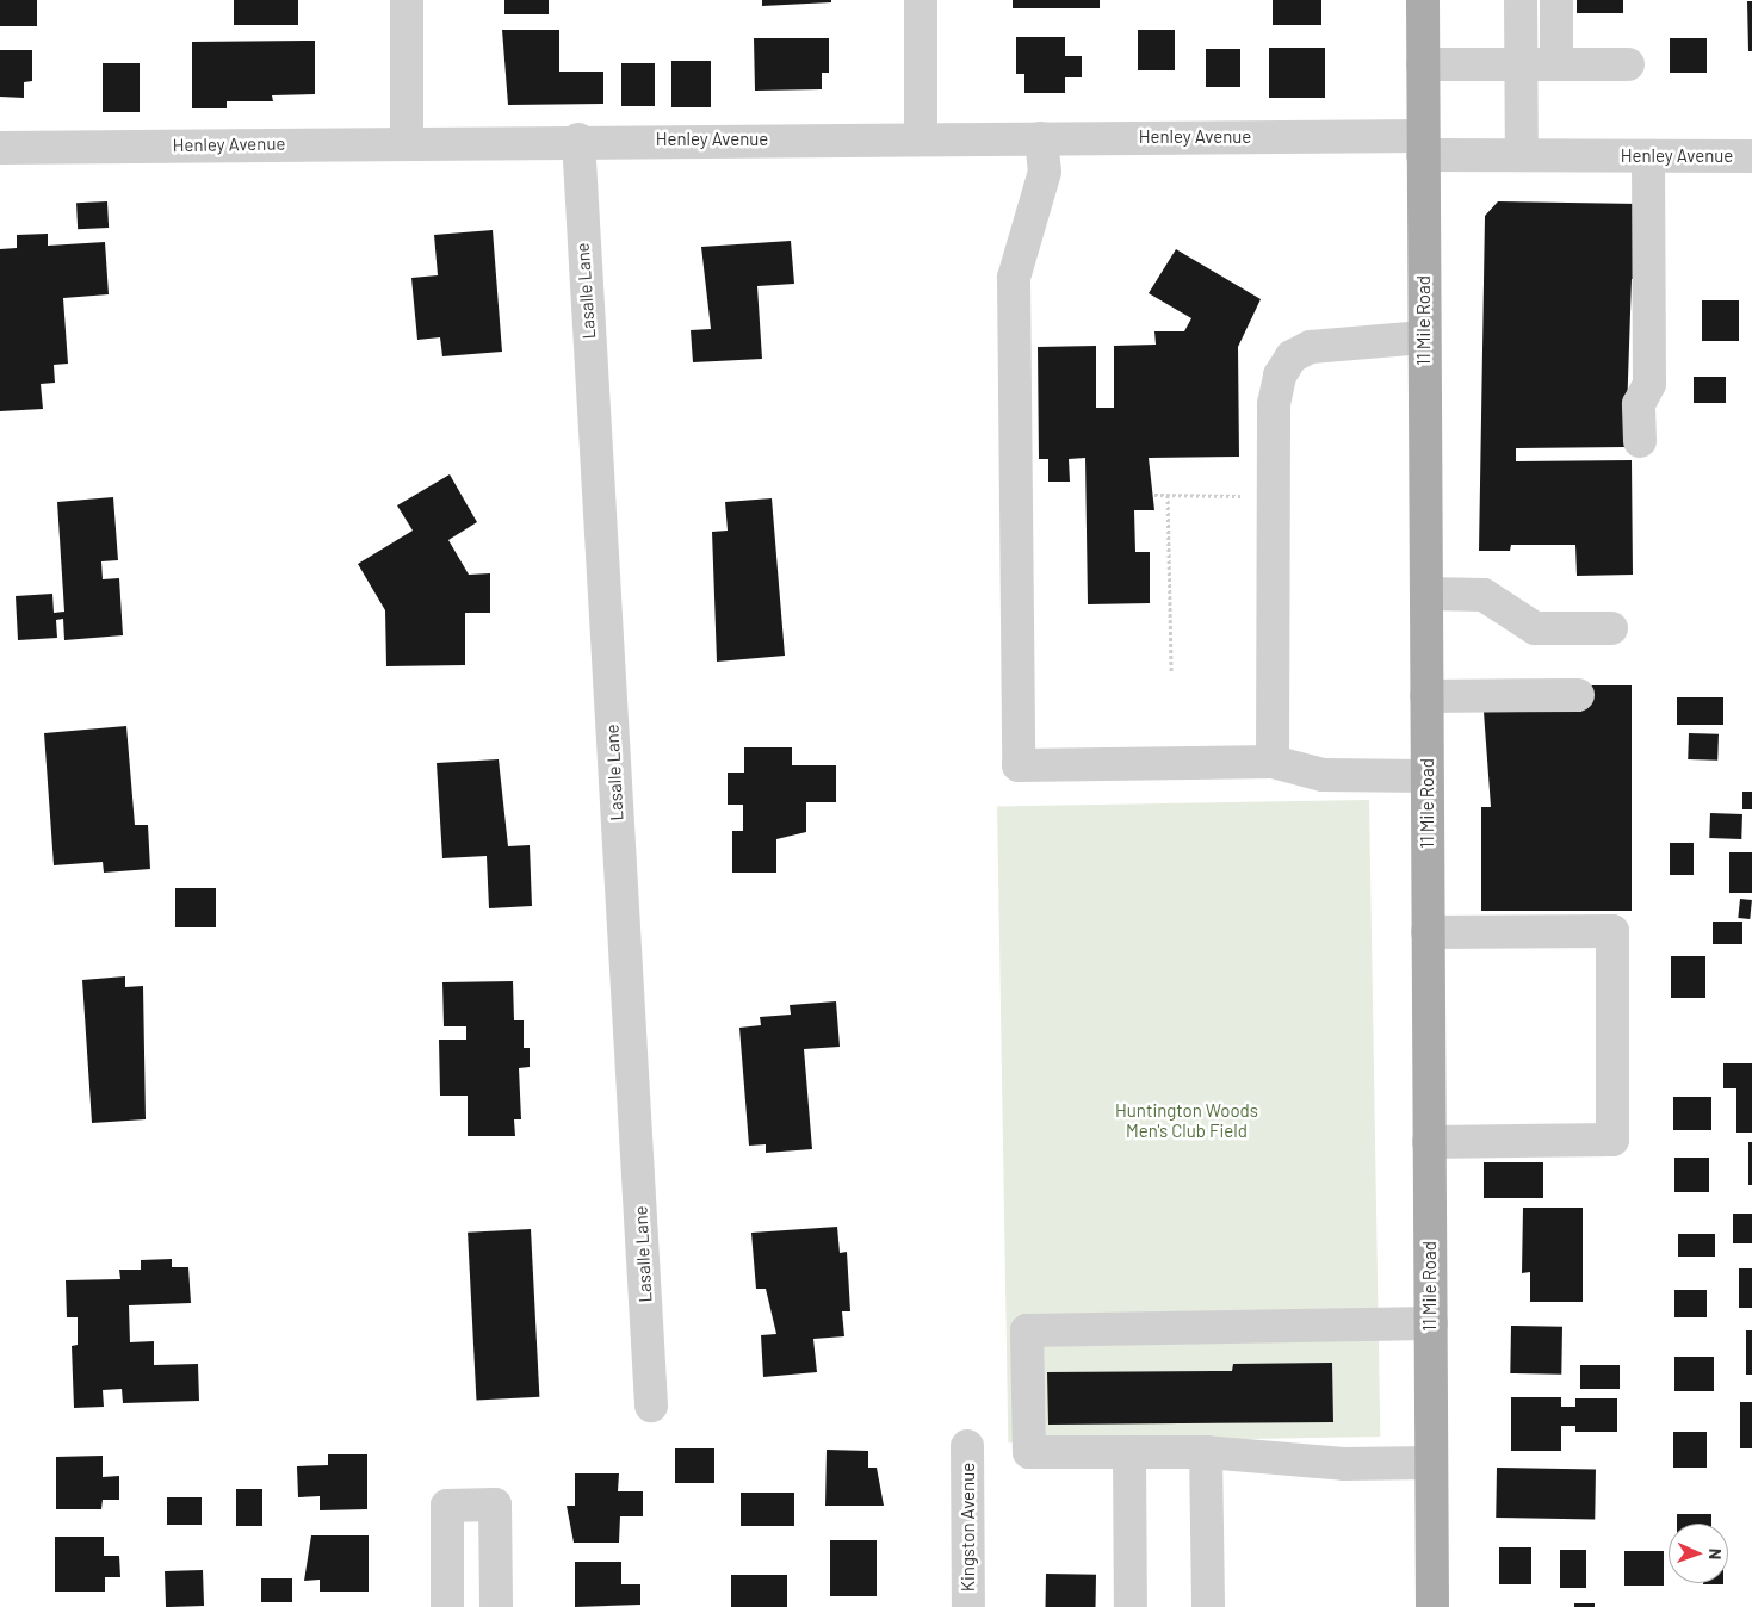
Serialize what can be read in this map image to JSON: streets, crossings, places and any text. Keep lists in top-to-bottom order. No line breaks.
{"streets":{"main road":["11 Mile Road"],"street":["Henley Avenue","Lasalle Lane","Kingston Avenue"]},"crossings":[["Henley Avenue","Lasalle Lane"],["Henley Avenue","11 Mile Road"]],"parks":["Huntington Woods Men's Club Field"],"north":"right"}
